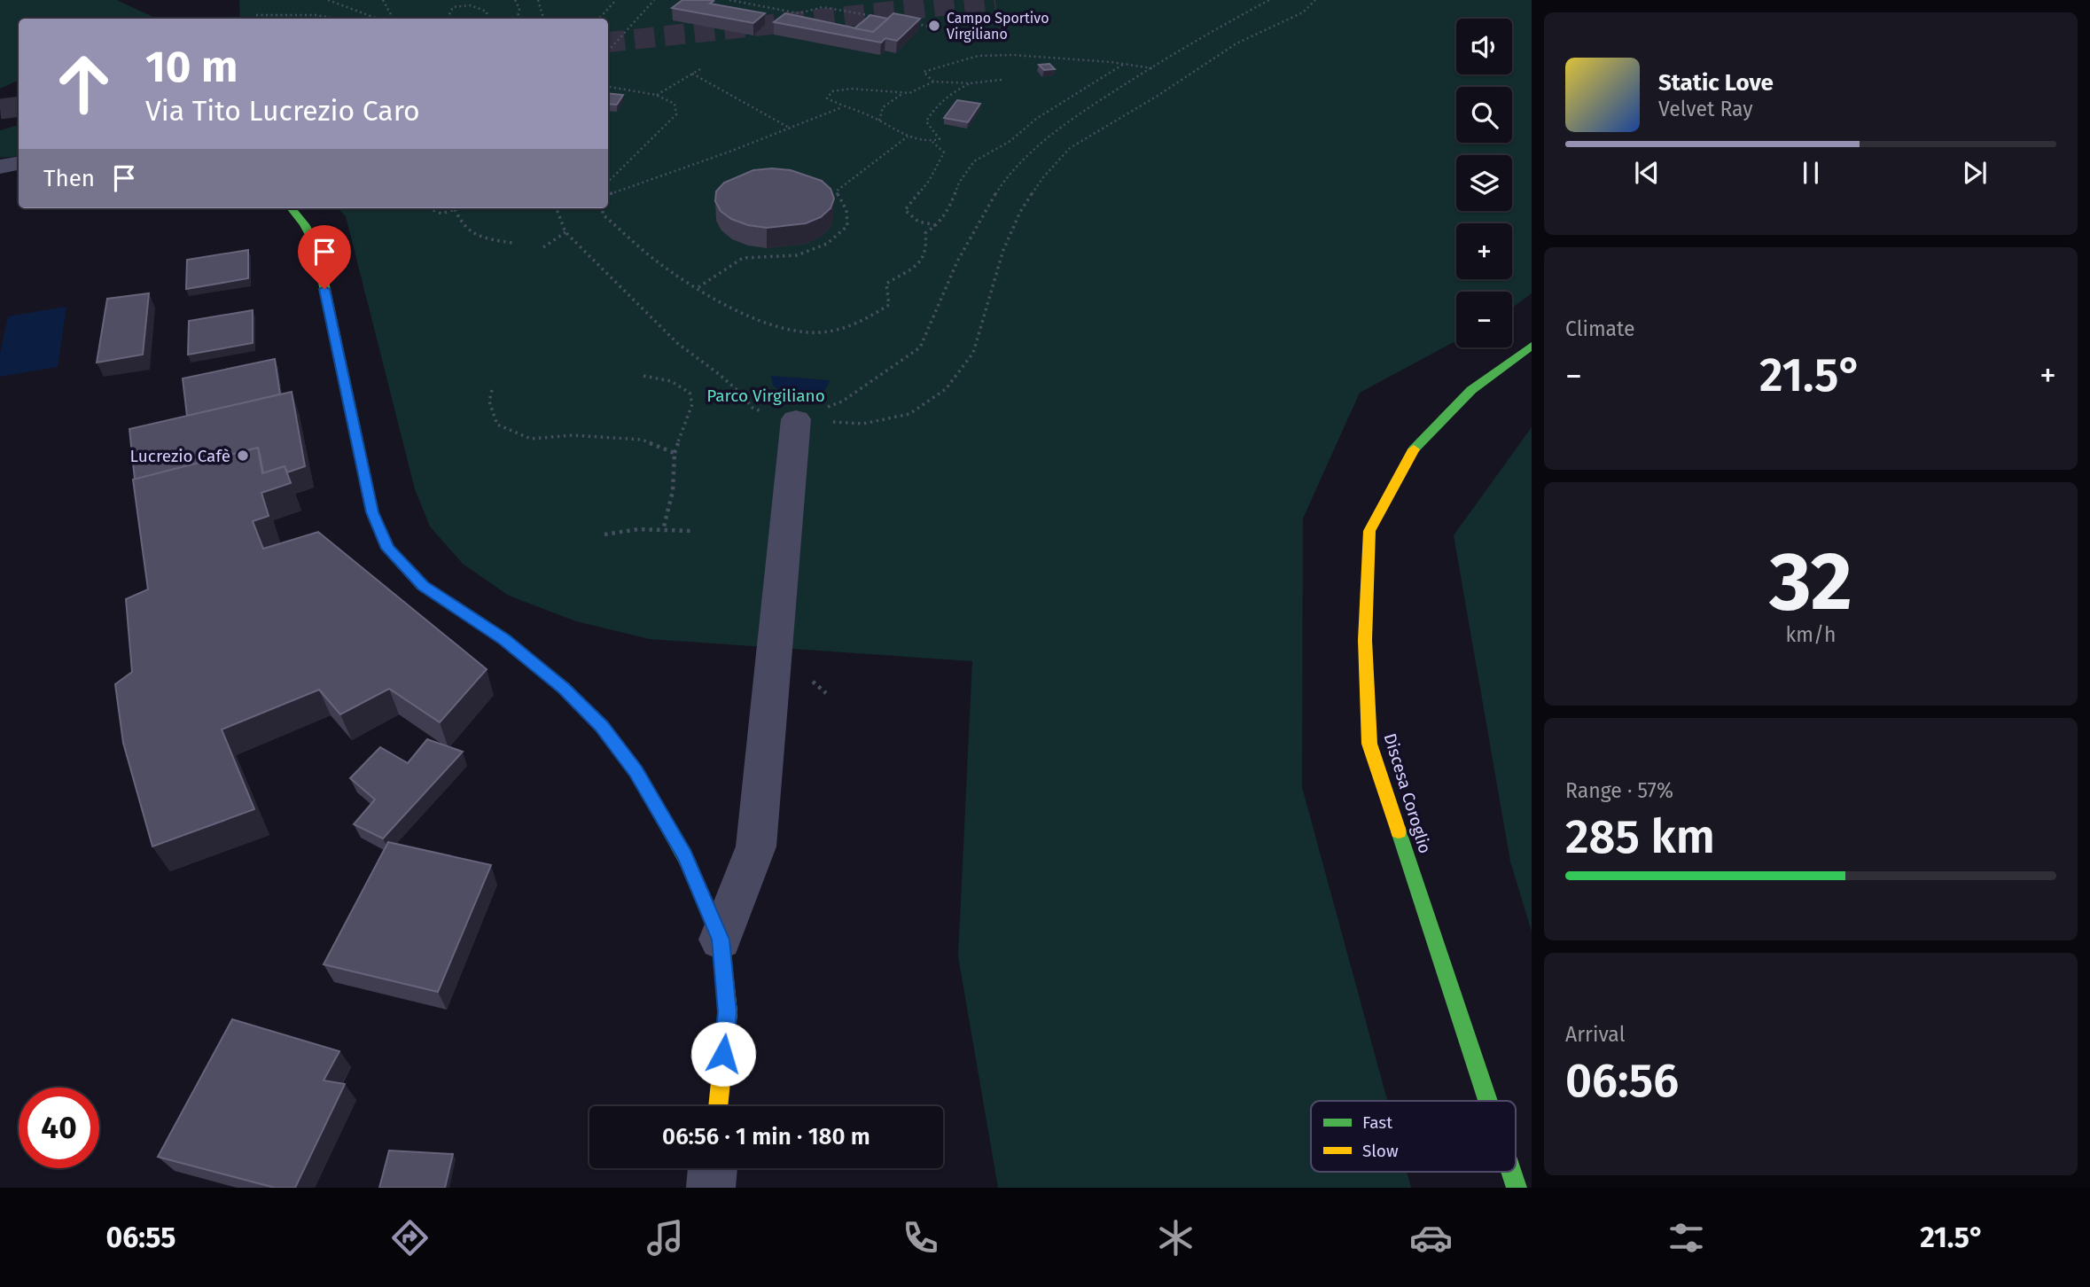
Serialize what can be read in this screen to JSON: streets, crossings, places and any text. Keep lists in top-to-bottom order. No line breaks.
{"streets":{"street":["Discesa Coroglio"]},"parks":["Parco Virgiliano"],"places":["Campo Sportivo Virgiliano","Lucrezio Cafè"],"legend":["Fast","Slow"],"page":{"map_buttons":["+","−"],"turn":["10 m","Via Tito Lucrezio Caro"],"song":["Static Love","Velvet Ray"],"then":"Then","tile":["Climate",["32","km/h"],["Range · 57%","285 km"],["Arrival","06:56"]],"heat":["−","21.5°","+"],"limit":"40","trip":"06:56 · 1 min · 180 m","tabs":["06:55","21.5°"]}}
